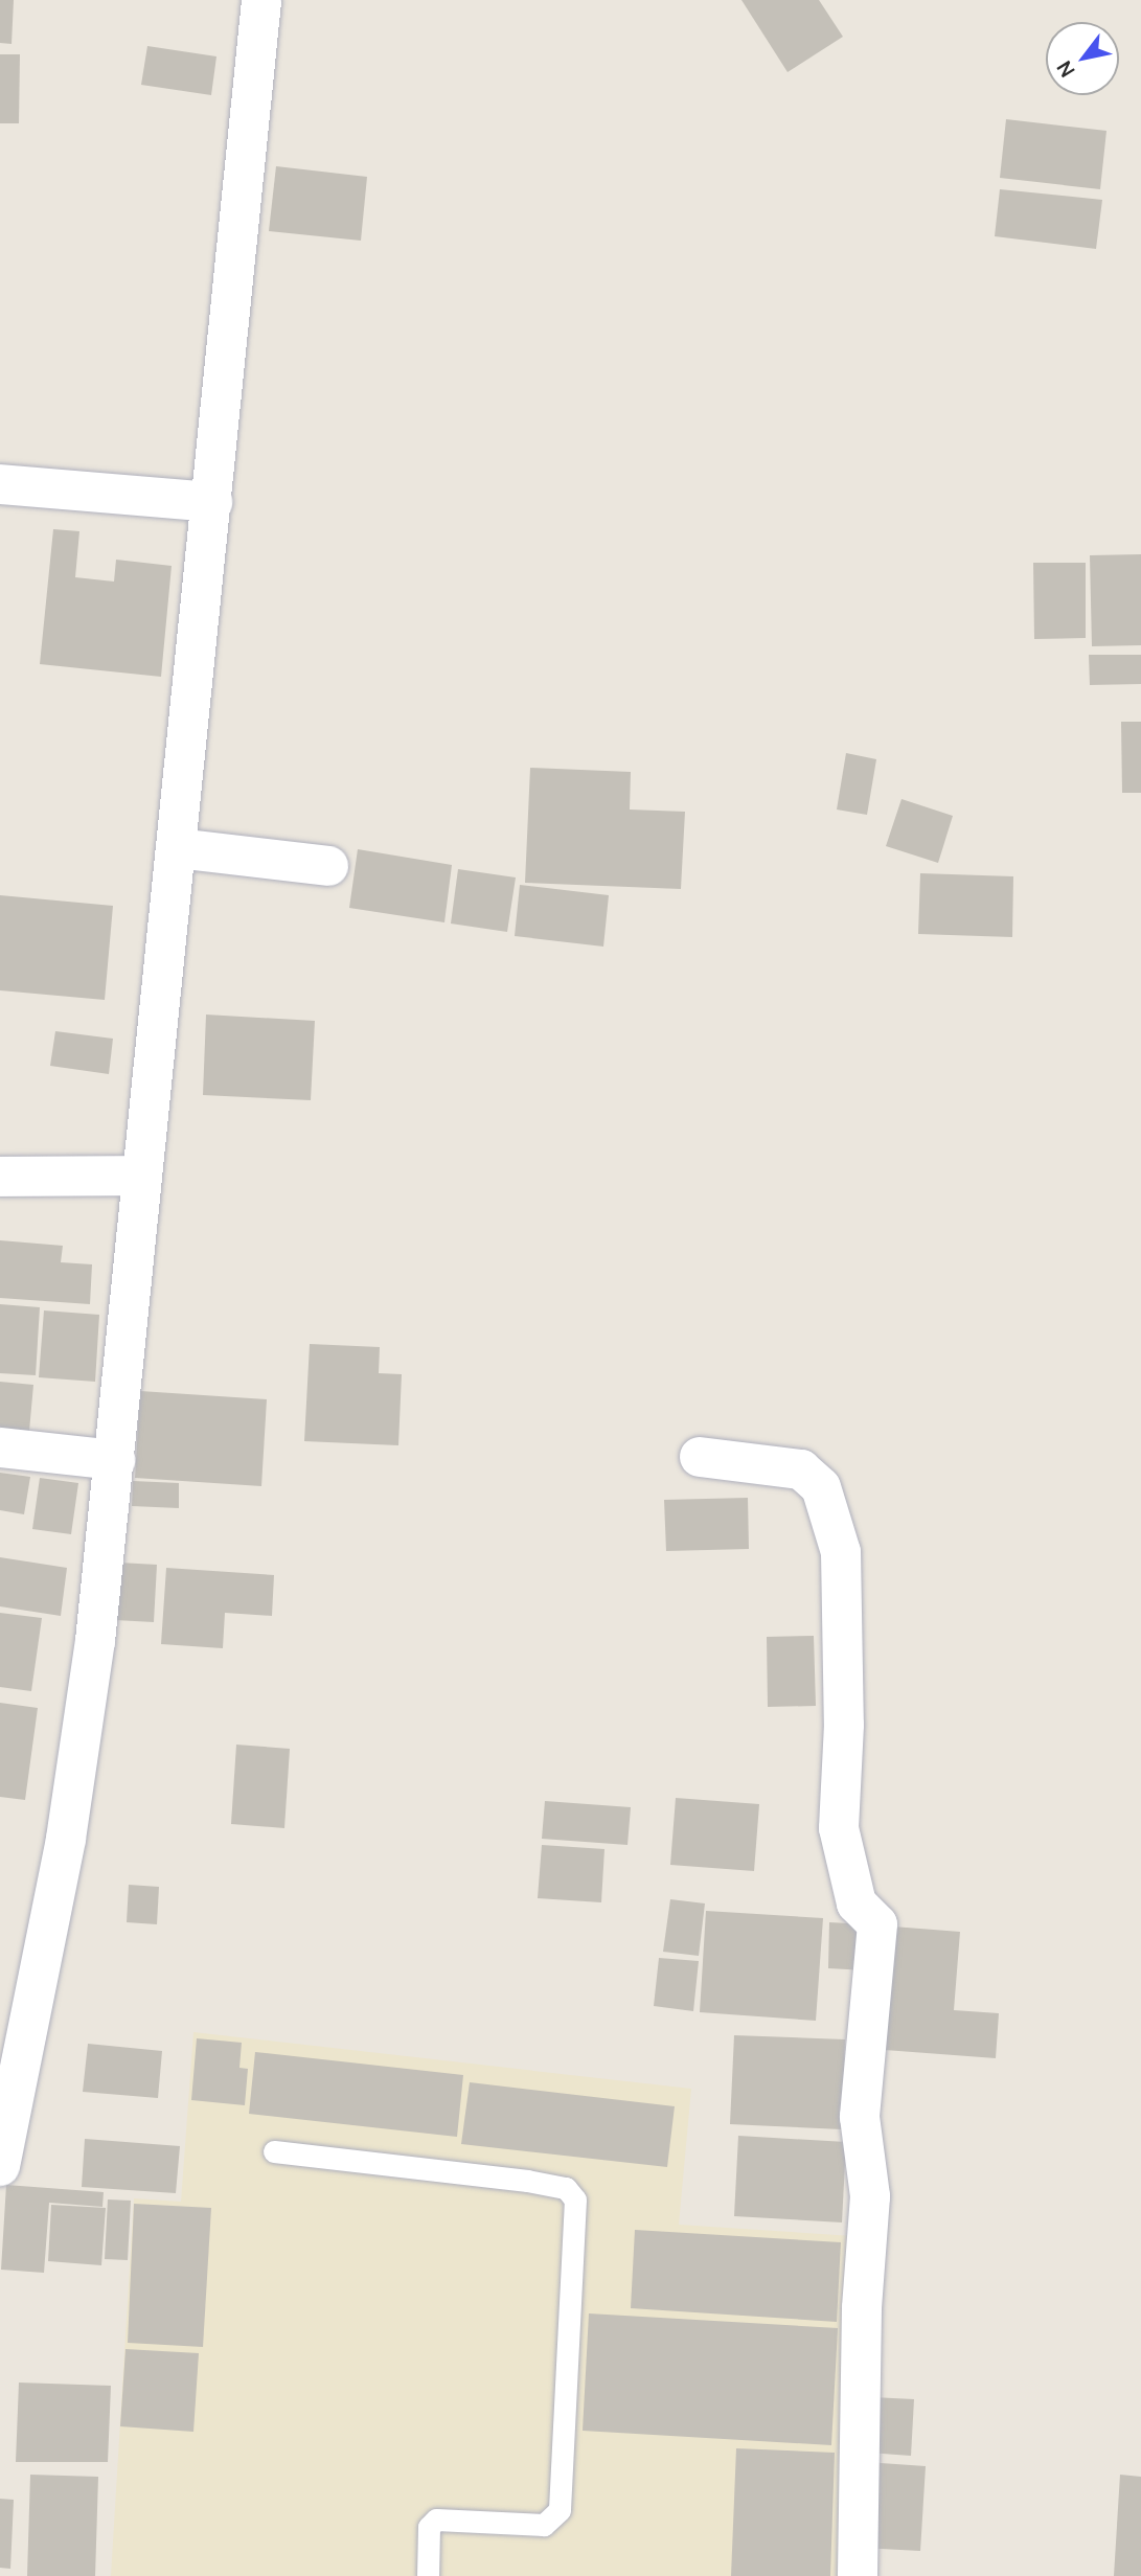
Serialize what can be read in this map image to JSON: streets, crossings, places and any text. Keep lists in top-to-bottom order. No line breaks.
{"north":"bottom left"}
